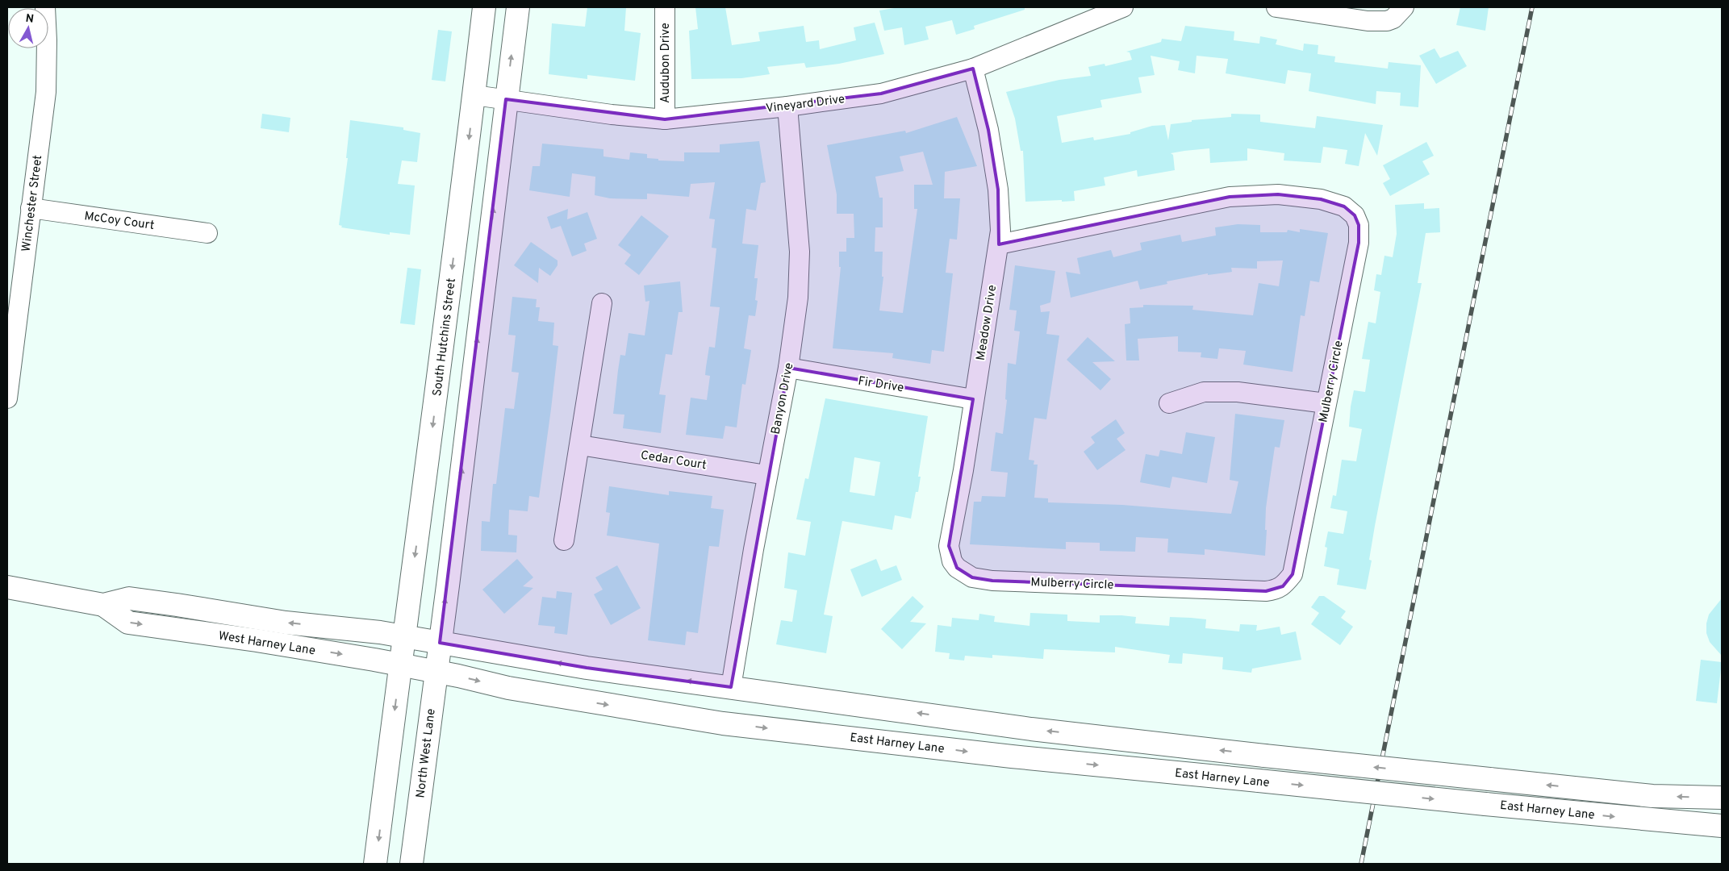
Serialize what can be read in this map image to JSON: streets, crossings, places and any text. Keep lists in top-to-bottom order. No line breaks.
{"streets":{"main road":["South Hutchins Street","West Harney Lane","East Harney Lane","North West Lane"],"street":["Audubon Drive","Vineyard Drive","Winchester Street","McCoy Court","Meadow Drive","Mulberry Circle","Fir Drive","Banyon Drive","Cedar Court"]},"crossings":[["Audubon Drive","Vineyard Drive"],["Vineyard Drive","Meadow Drive"],["Vineyard Drive","South Hutchins Street"],["Vineyard Drive","Banyon Drive"],["Winchester Street","McCoy Court"],["Meadow Drive","Mulberry Circle"],["Meadow Drive","Fir Drive"],["South Hutchins Street","West Harney Lane"],["Fir Drive","Banyon Drive"],["Banyon Drive","Cedar Court"],["Banyon Drive","West Harney Lane"],["Banyon Drive","East Harney Lane"],["West Harney Lane","East Harney Lane"],["West Harney Lane","North West Lane"],["East Harney Lane","North West Lane"]],"north":"top"}
